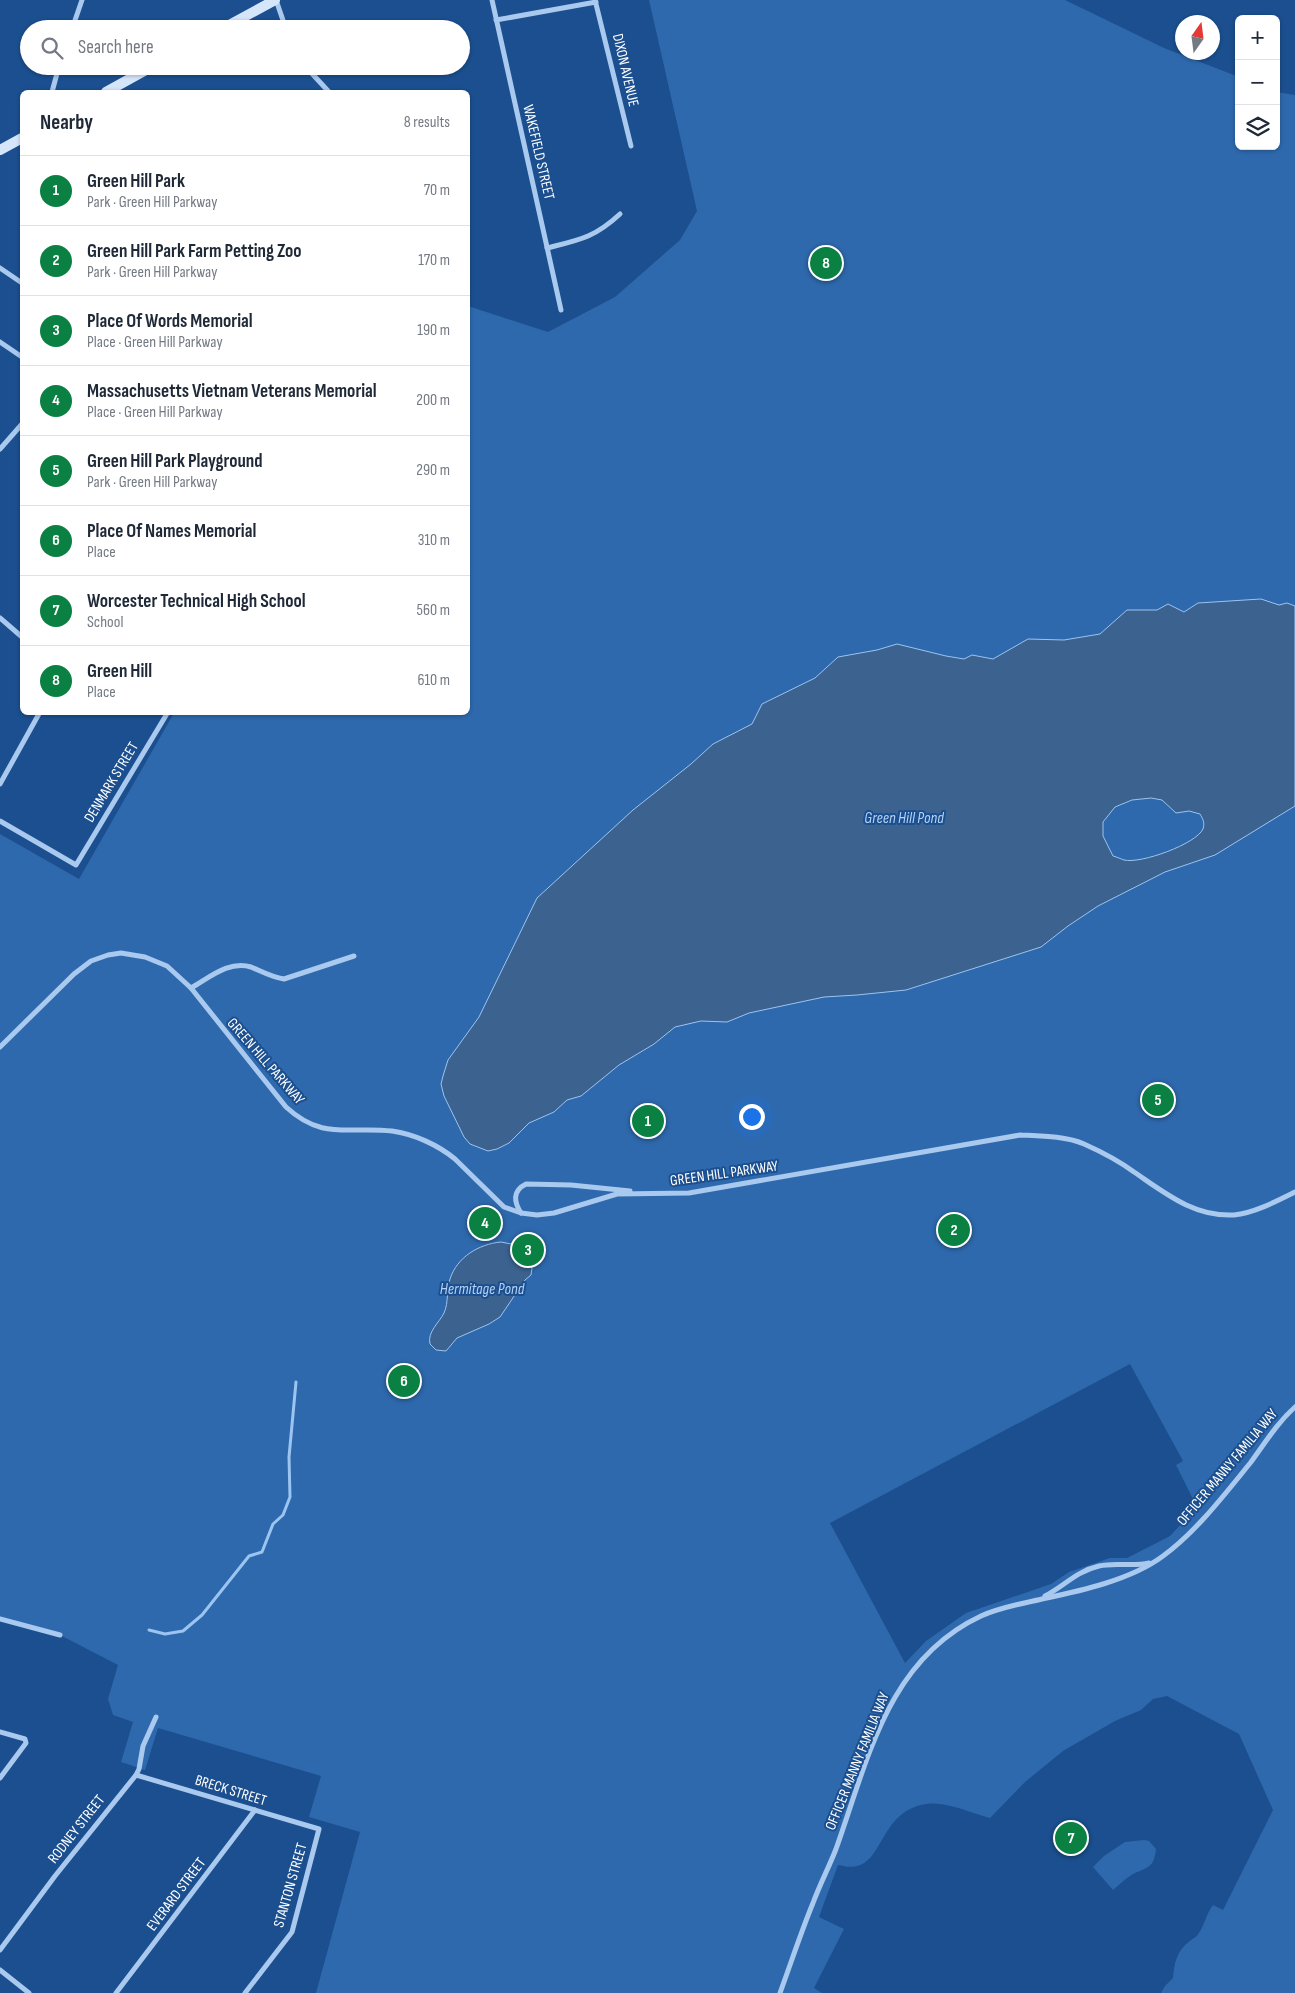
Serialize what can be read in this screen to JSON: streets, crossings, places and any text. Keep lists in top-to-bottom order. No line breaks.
{"streets":{"street":["DIXON AVENUE","WAKEFIELD STREET","DENMARK STREET","GREEN HILL PARKWAY","OFFICER MANNY FAMILIA WAY","BRECK STREET","RODNEY STREET","STANTON STREET","EVERARD STREET"]},"crossings":[["BRECK STREET","RODNEY STREET"],["BRECK STREET","STANTON STREET"],["BRECK STREET","EVERARD STREET"]],"water":["Green Hill Pond","Hermitage Pond"],"north":"top","page":{"map_buttons":["+","−"],"search":"Search here","heading":["Nearby","8 results"],"list":[{"mark":"1","name":"Green Hill Park","note":"Park · Green Hill Parkway","value":"70 m"},{"mark":"2","name":"Green Hill Park Farm Petting Zoo","note":"Park · Green Hill Parkway","value":"170 m"},{"mark":"3","name":"Place Of Words Memorial","note":"Place · Green Hill Parkway","value":"190 m"},{"mark":"4","name":"Massachusetts Vietnam Veterans Memorial","note":"Place · Green Hill Parkway","value":"200 m"},{"mark":"5","name":"Green Hill Park Playground","note":"Park · Green Hill Parkway","value":"290 m"},{"mark":"6","name":"Place Of Names Memorial","note":"Place","value":"310 m"},{"mark":"7","name":"Worcester Technical High School","note":"School","value":"560 m"},{"mark":"8","name":"Green Hill","note":"Place","value":"610 m"}],"pins":["8","5","1","4","2","3","6","7"]}}
